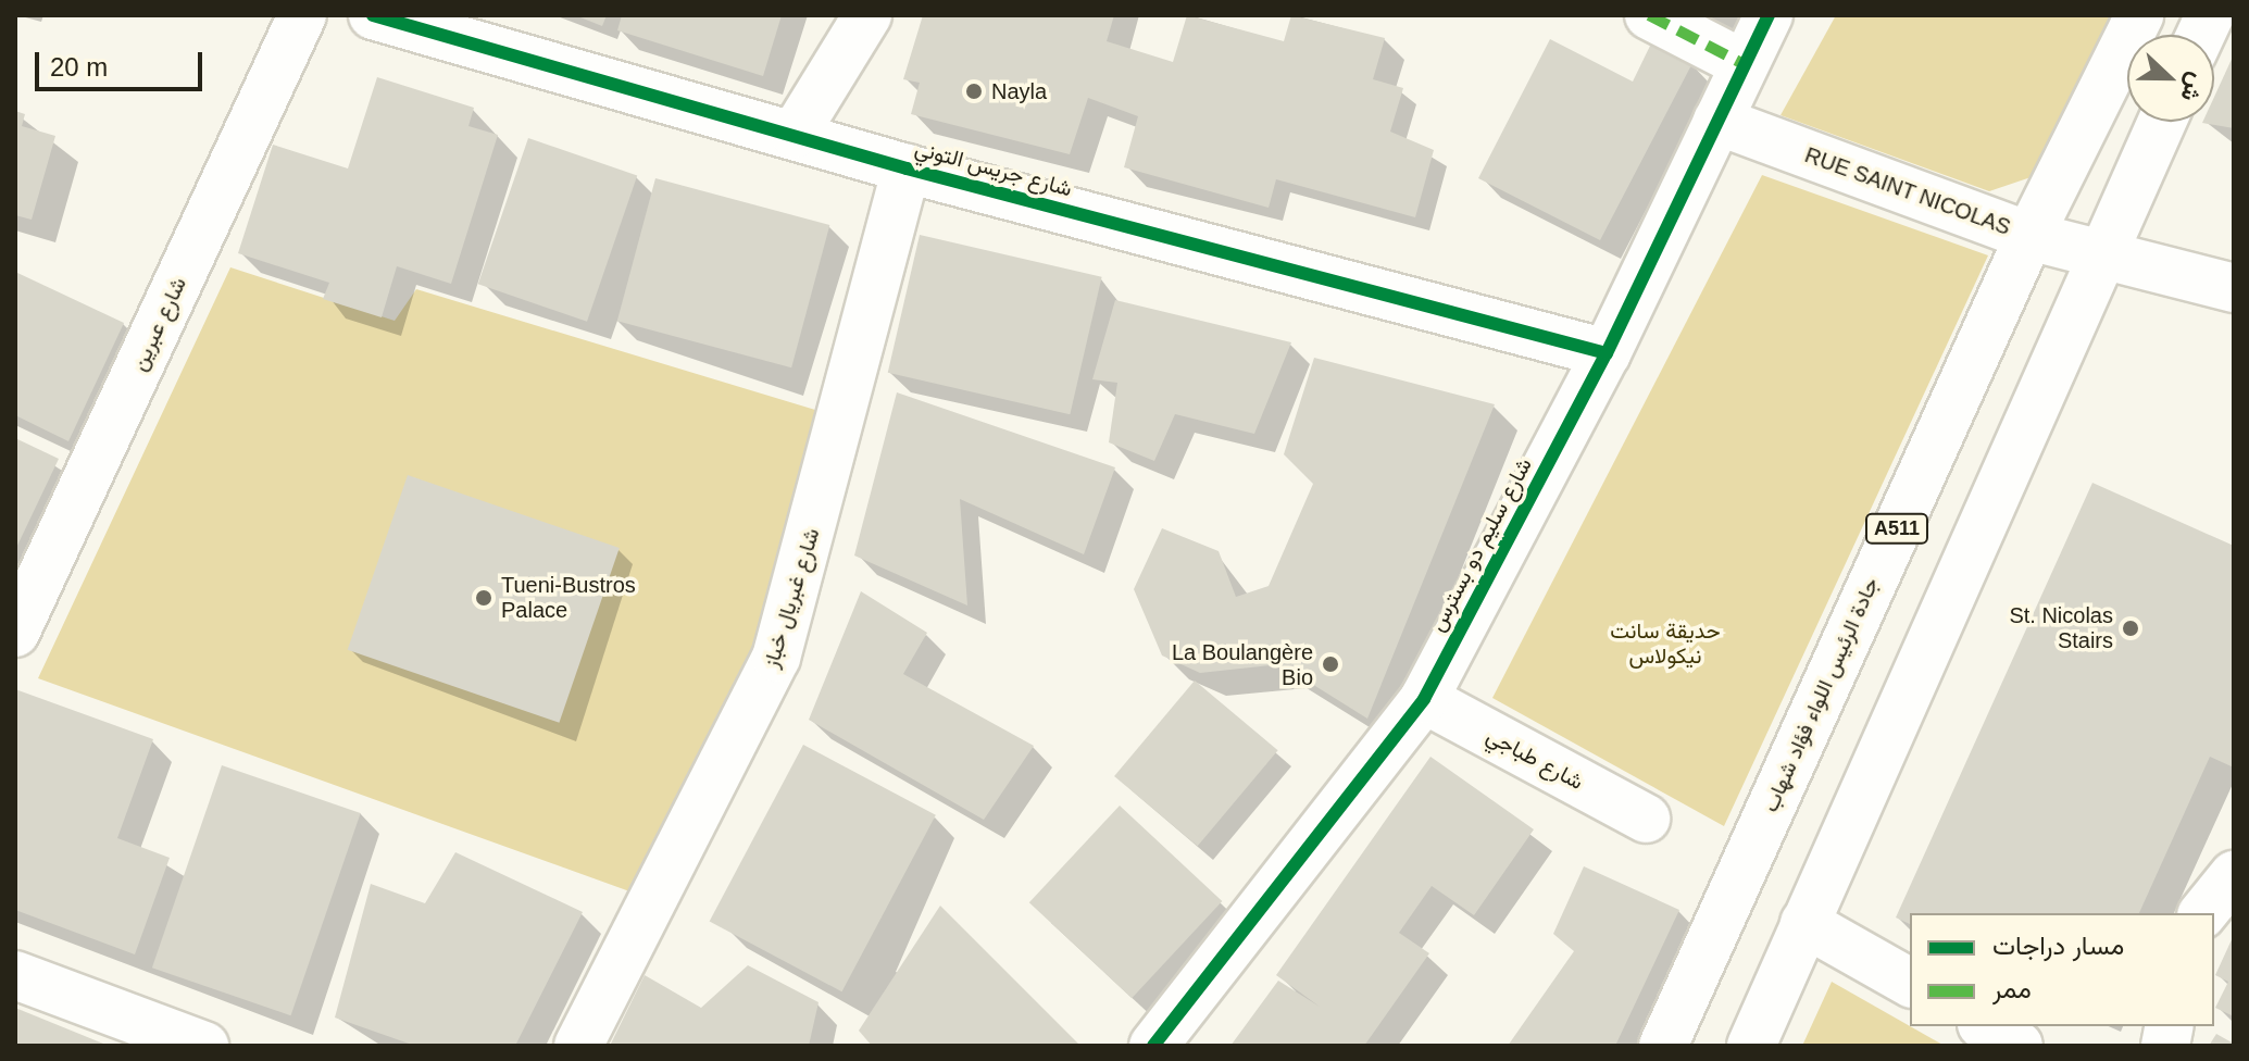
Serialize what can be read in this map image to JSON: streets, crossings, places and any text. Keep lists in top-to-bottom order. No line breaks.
{"streets":{"main road":["شارع جريس التوني","RUE SAINT NICOLAS","شارع عبرين","A511","شارع سليم دو بسترس","شارع غبريال خباز","جادة الرئيس اللواء فؤاد شهاب","شارع طباجي"]},"crossings":[["شارع جريس التوني","شارع سليم دو بسترس"],["شارع جريس التوني","شارع غبريال خباز"],["RUE SAINT NICOLAS","شارع سليم دو بسترس"],["RUE SAINT NICOLAS","جادة الرئيس اللواء فؤاد شهاب"],["شارع سليم دو بسترس","شارع طباجي"]],"parks":["حديقة سانت نيكولاس"],"places":["Nayla","Tueni-Bustros Palace","St. Nicolas Stairs","La Boulangère Bio"],"legend":["مسار دراجات","ممر"],"scale_bar":"20 m","north":"right"}
